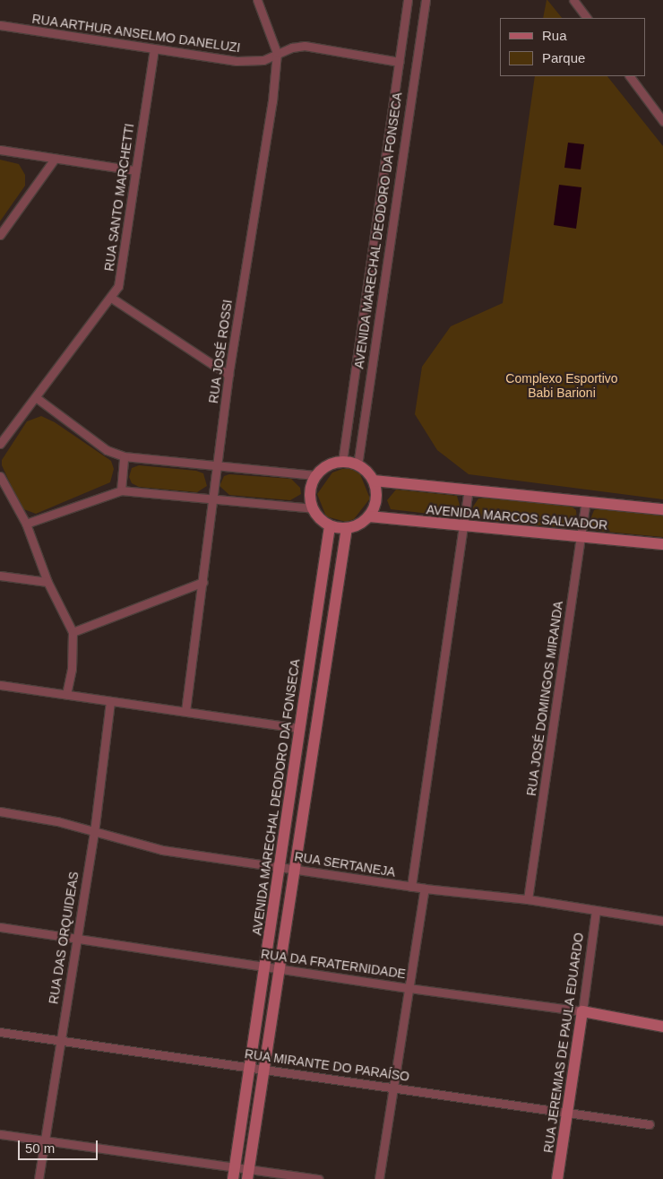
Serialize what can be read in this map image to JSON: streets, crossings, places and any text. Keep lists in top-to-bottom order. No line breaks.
{"streets":{"street":["RUA ARTHUR ANSELMO DANELUZI","RUA SANTO MARCHETTI","AVENIDA MARECHAL DEODORO DA FONSECA","RUA JOSÉ ROSSI","AVENIDA MARCOS SALVADOR","RUA JOSÉ DOMINGOS MIRANDA","RUA SERTANEJA","RUA DAS ORQUIDEAS","RUA DA FRATERNIDADE","RUA JEREMIAS DE PAULA EDUARDO","RUA MIRANTE DO PARAÍSO"]},"crossings":[["RUA ARTHUR ANSELMO DANELUZI","RUA SANTO MARCHETTI"],["RUA ARTHUR ANSELMO DANELUZI","AVENIDA MARECHAL DEODORO DA FONSECA"],["RUA ARTHUR ANSELMO DANELUZI","RUA JOSÉ ROSSI"],["AVENIDA MARECHAL DEODORO DA FONSECA","AVENIDA MARCOS SALVADOR"],["AVENIDA MARECHAL DEODORO DA FONSECA","RUA SERTANEJA"],["AVENIDA MARECHAL DEODORO DA FONSECA","RUA DA FRATERNIDADE"],["AVENIDA MARECHAL DEODORO DA FONSECA","RUA MIRANTE DO PARAÍSO"],["AVENIDA MARCOS SALVADOR","RUA JOSÉ DOMINGOS MIRANDA"],["RUA JOSÉ DOMINGOS MIRANDA","RUA SERTANEJA"],["RUA SERTANEJA","RUA DAS ORQUIDEAS"],["RUA SERTANEJA","RUA JEREMIAS DE PAULA EDUARDO"],["RUA DAS ORQUIDEAS","RUA DA FRATERNIDADE"],["RUA DAS ORQUIDEAS","RUA MIRANTE DO PARAÍSO"],["RUA DA FRATERNIDADE","RUA JEREMIAS DE PAULA EDUARDO"],["RUA JEREMIAS DE PAULA EDUARDO","RUA MIRANTE DO PARAÍSO"]],"parks":["Complexo Esportivo Babi Barioni"],"legend":["Rua","Parque"],"scale_bar":"50 m"}
